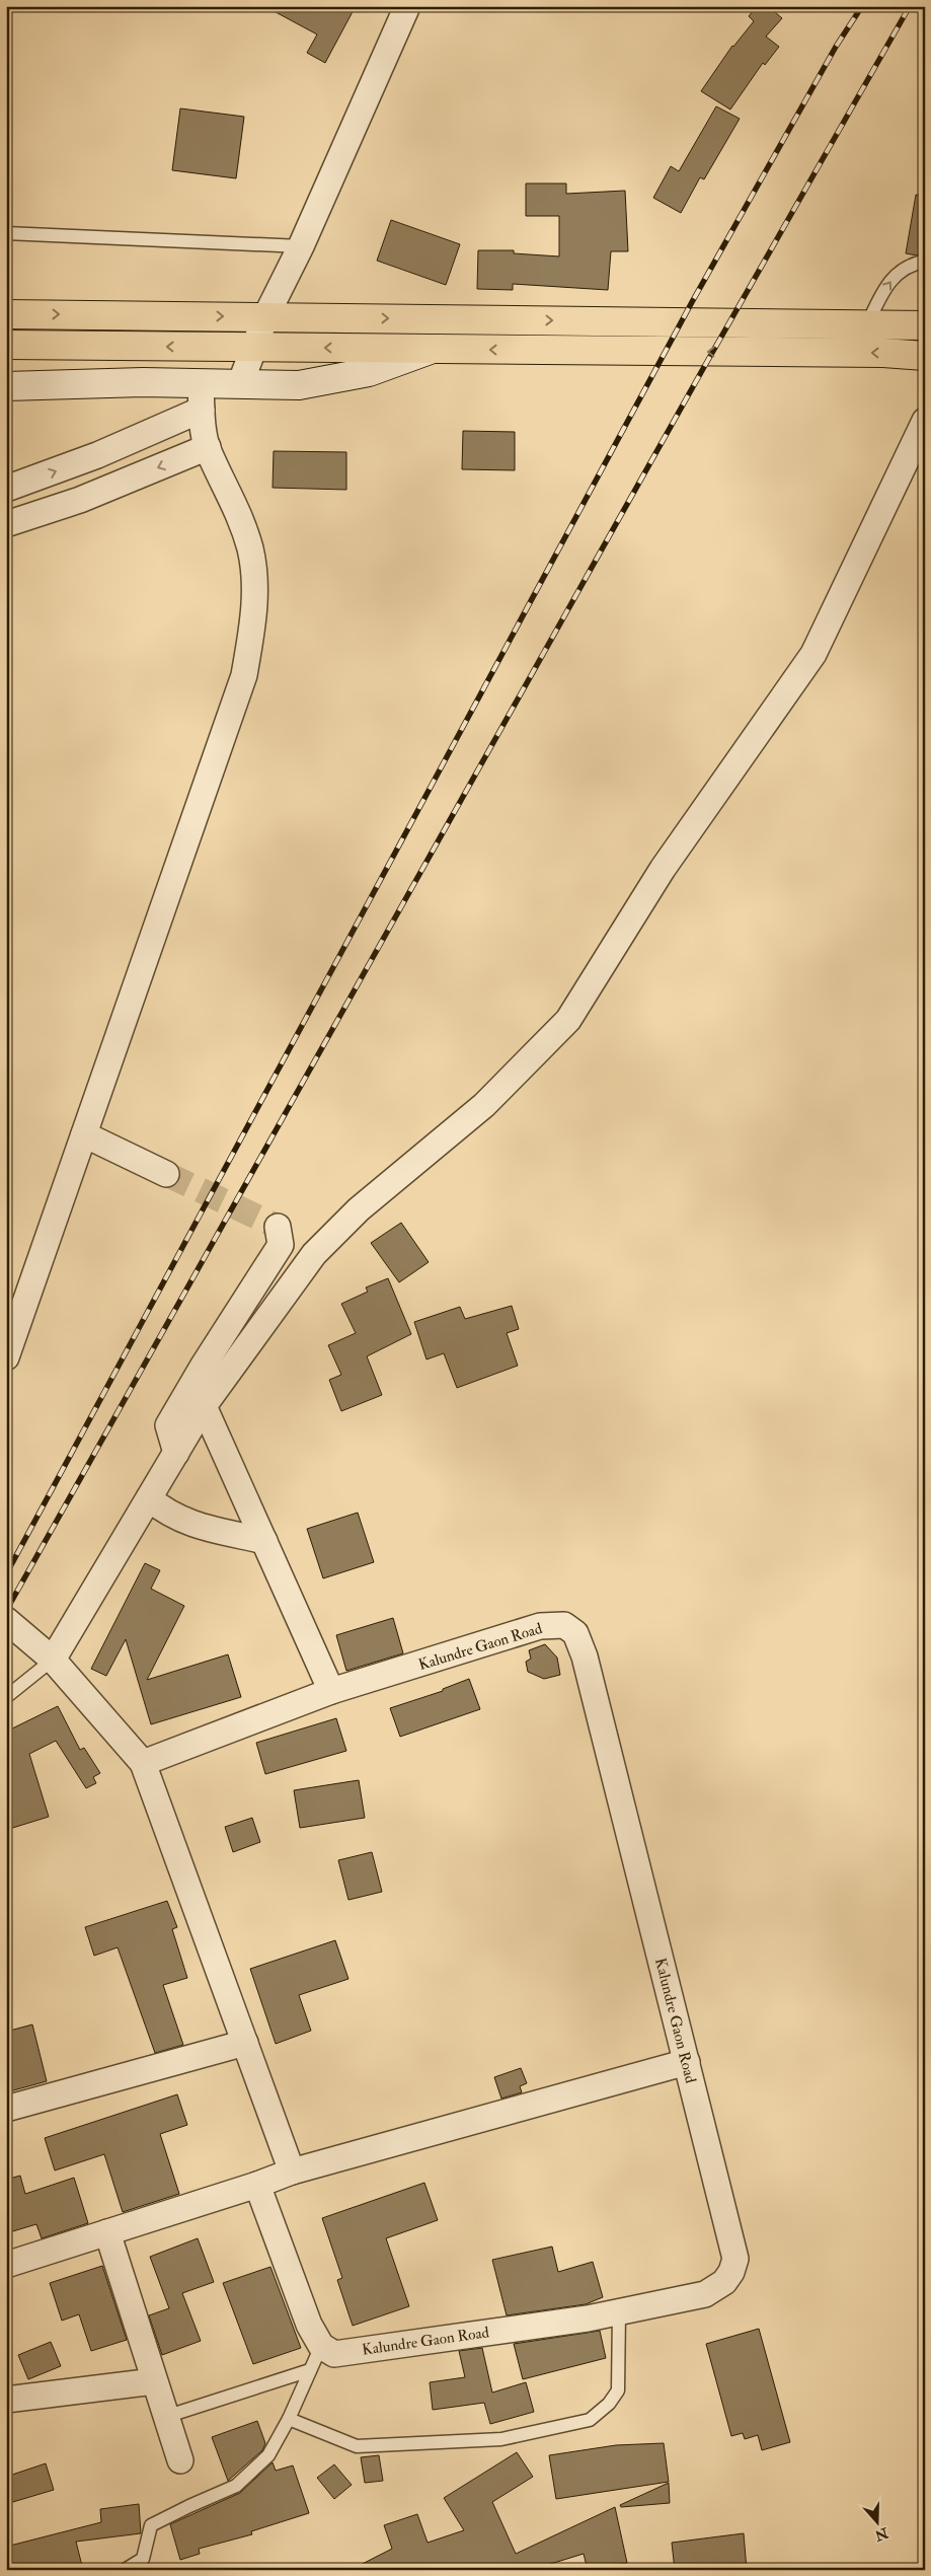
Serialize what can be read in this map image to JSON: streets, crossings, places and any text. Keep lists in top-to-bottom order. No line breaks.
{"streets":{"street":["Kalundre Gaon Road"]},"north":"bottom"}
